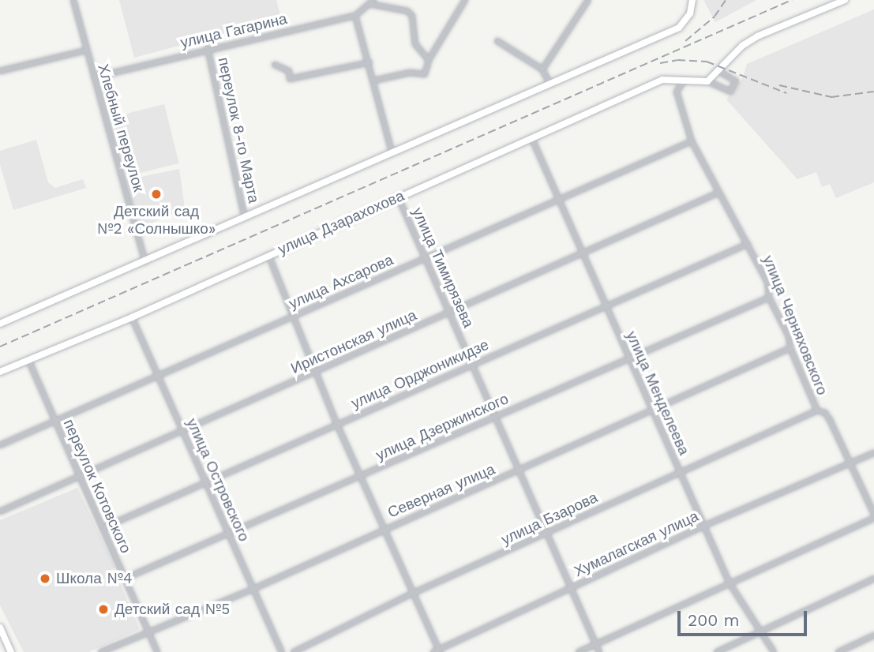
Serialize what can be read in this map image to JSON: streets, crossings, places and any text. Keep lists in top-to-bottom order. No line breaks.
{"streets":{"street":["улица Гагарина","Хлебный переулок","переулок 8-го Марта","улица Дзарахохова","улица Тимирязева","улица Ахсарова","улица Черняховского","Иристонская улица","улица Орджоникидзе","улица Менделеева","улица Дзержинского","улица Островского","переулок Котовского","Северная улица","улица Бзарова","Хумалагская улица"]},"crossings":[["улица Гагарина","Хлебный переулок"],["улица Гагарина","переулок 8-го Марта"],["улица Дзарахохова","улица Тимирязева"],["улица Дзарахохова","улица Черняховского"],["улица Дзарахохова","улица Менделеева"],["улица Дзарахохова","улица Островского"],["улица Дзарахохова","переулок Котовского"],["улица Тимирязева","улица Ахсарова"],["улица Тимирязева","Иристонская улица"],["улица Тимирязева","улица Орджоникидзе"],["улица Тимирязева","улица Дзержинского"],["улица Тимирязева","Северная улица"],["улица Тимирязева","улица Бзарова"],["улица Тимирязева","Хумалагская улица"],["улица Ахсарова","улица Черняховского"],["улица Ахсарова","улица Менделеева"],["улица Ахсарова","улица Островского"],["улица Ахсарова","переулок Котовского"],["улица Черняховского","Иристонская улица"],["улица Черняховского","улица Орджоникидзе"],["улица Черняховского","улица Дзержинского"],["улица Черняховского","Северная улица"],["улица Черняховского","улица Бзарова"],["улица Черняховского","Хумалагская улица"],["Иристонская улица","улица Менделеева"],["Иристонская улица","улица Островского"],["Иристонская улица","переулок Котовского"],["улица Орджоникидзе","улица Менделеева"],["улица Орджоникидзе","улица Островского"],["улица Орджоникидзе","переулок Котовского"],["улица Менделеева","улица Дзержинского"],["улица Менделеева","Северная улица"],["улица Менделеева","улица Бзарова"],["улица Менделеева","Хумалагская улица"],["улица Дзержинского","улица Островского"],["улица Дзержинского","переулок Котовского"],["улица Островского","Северная улица"],["переулок Котовского","Северная улица"]],"places":["Детский сад №2 «Солнышко»","Школа №4","Детский сад №5"],"scale_bar":"200 m"}
